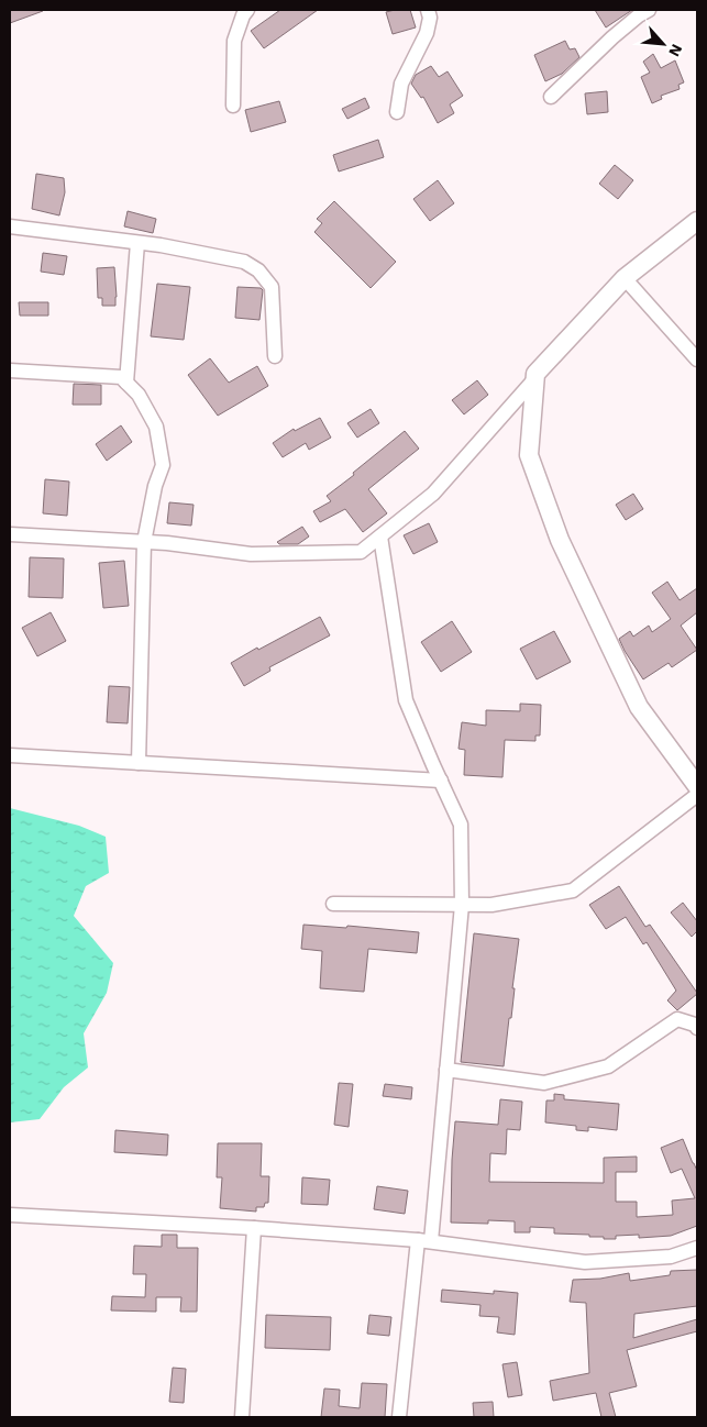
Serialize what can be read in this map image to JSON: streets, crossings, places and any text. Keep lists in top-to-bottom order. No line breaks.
{"north":"bottom right"}
